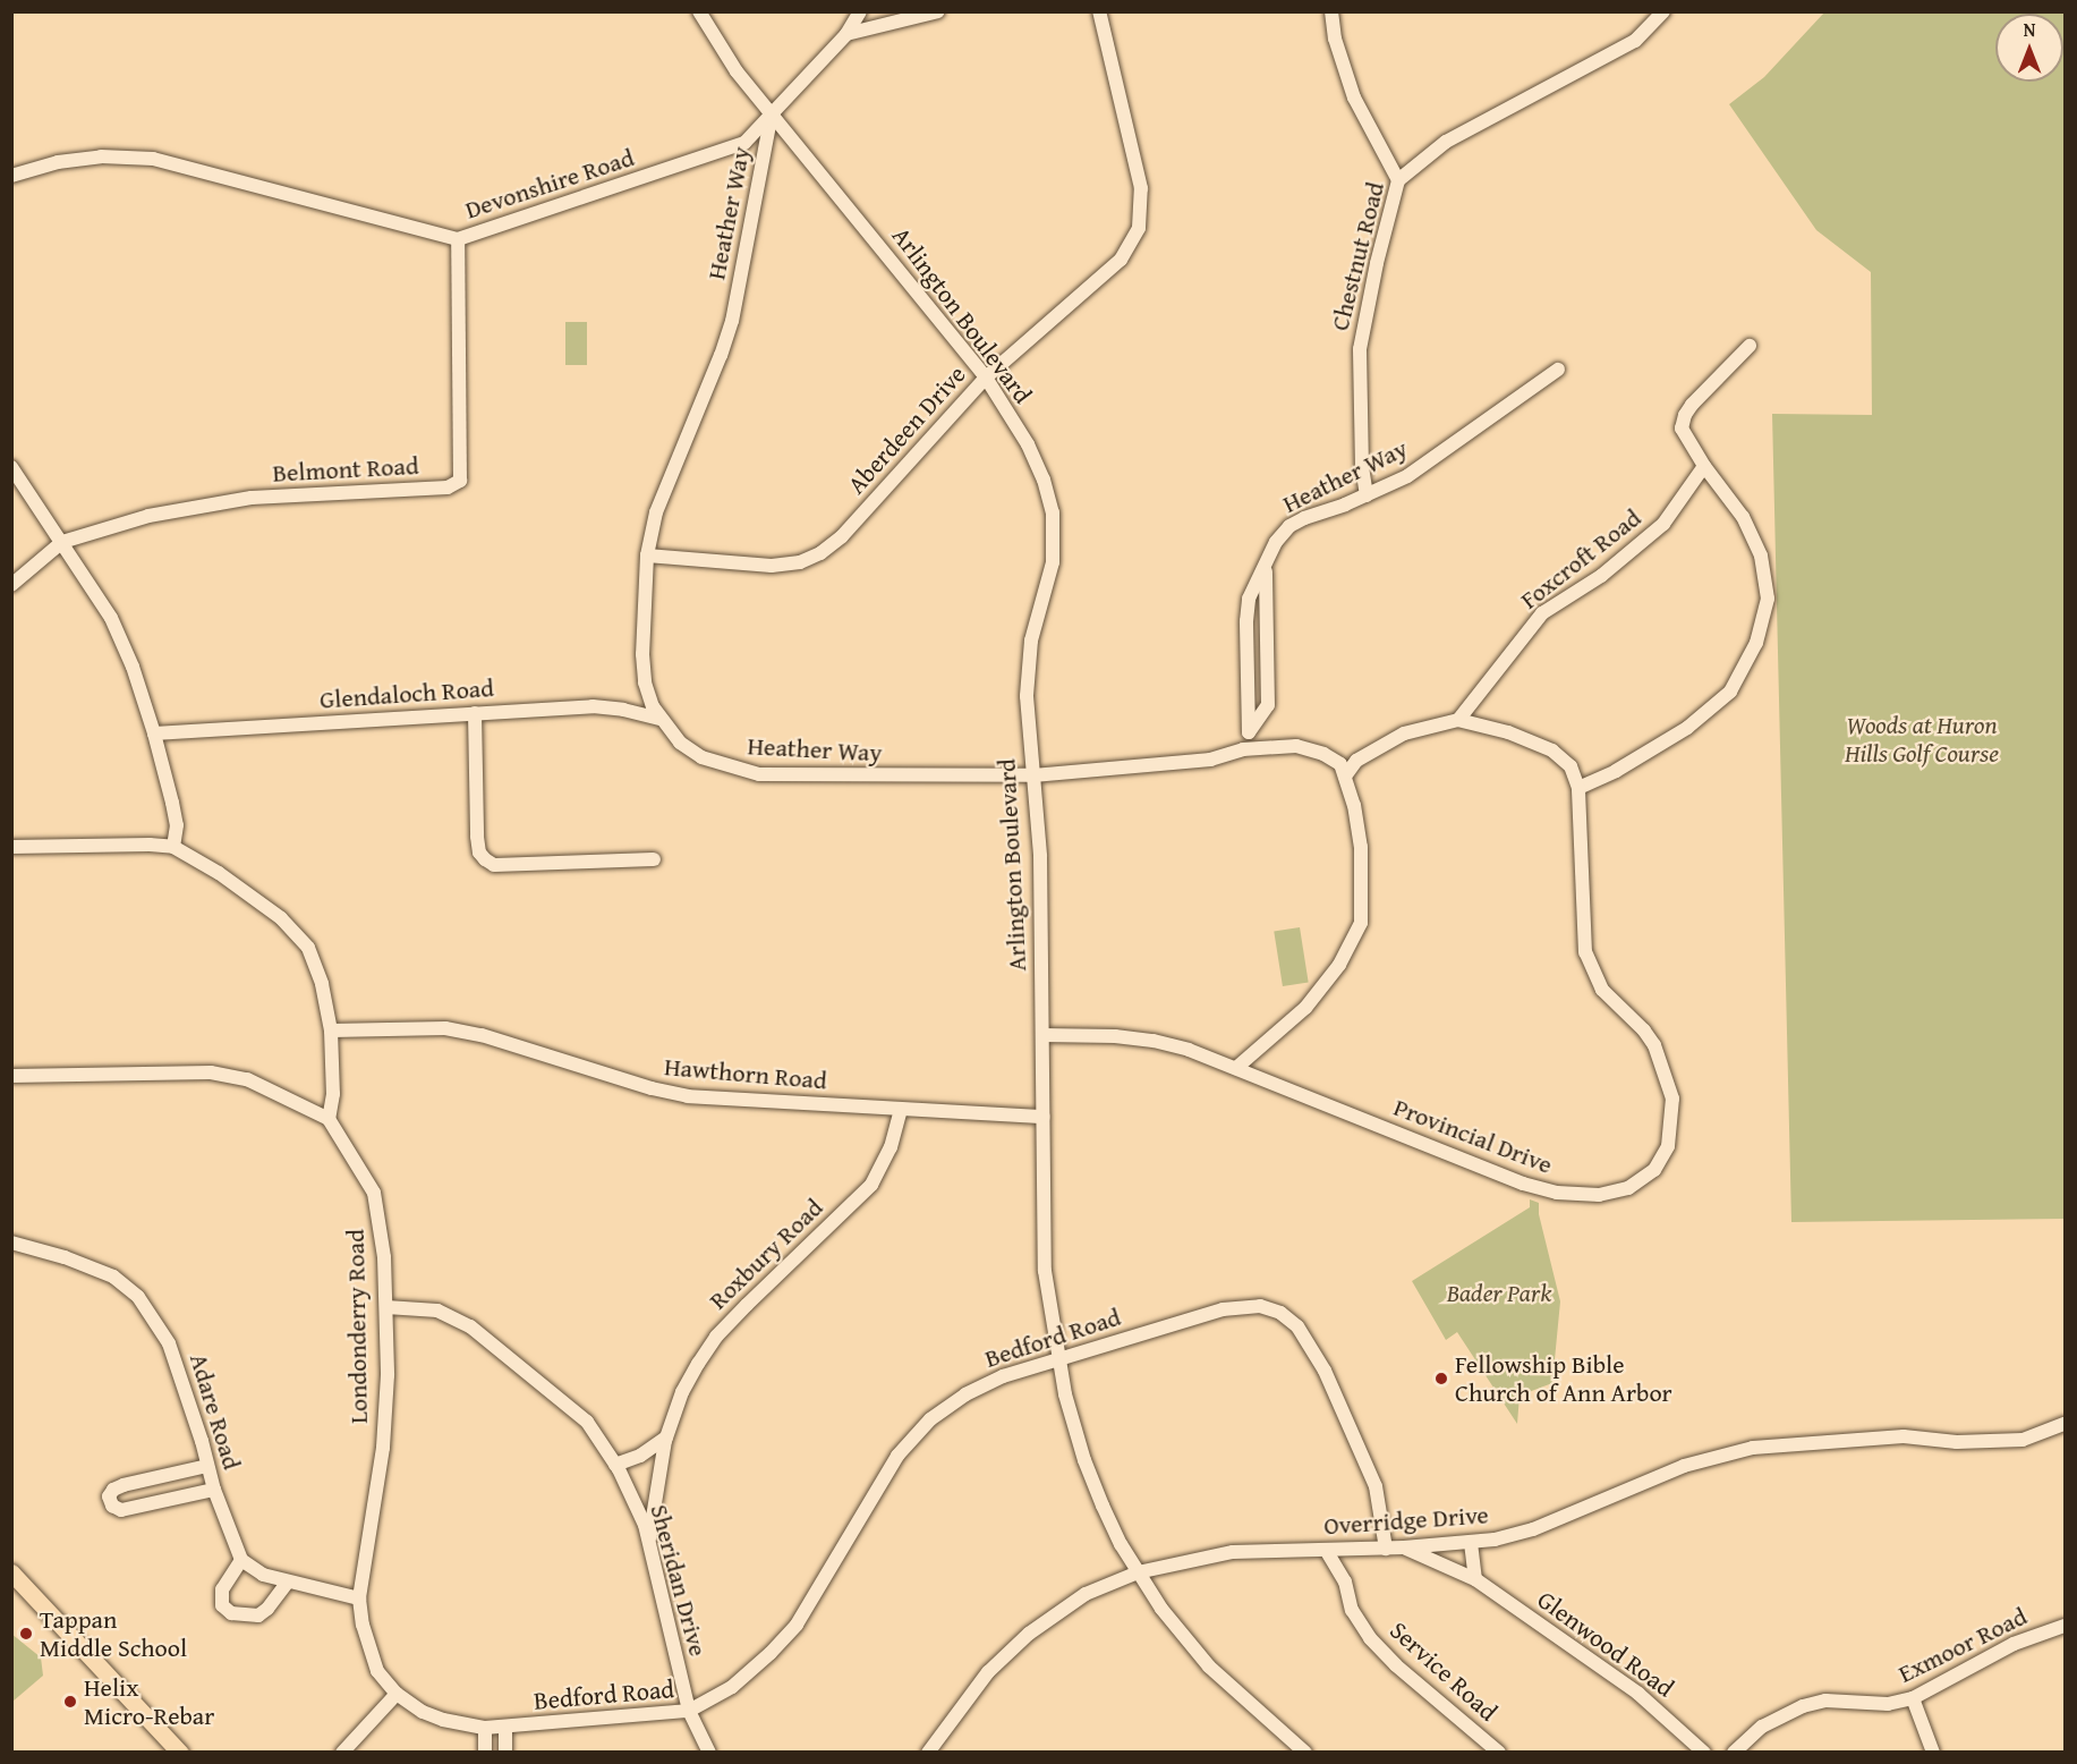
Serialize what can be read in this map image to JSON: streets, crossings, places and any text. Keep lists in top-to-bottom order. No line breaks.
{"streets":{"street":["Devonshire Road","Heather Way","Chestnut Road","Arlington Boulevard","Aberdeen Drive","Belmont Road","Foxcroft Road","Glendaloch Road","Hawthorn Road","Provincial Drive","Roxbury Road","Londonderry Road","Bedford Road","Adare Road","Overridge Drive","Sheridan Drive","Glenwood Road","Exmoor Road","Service Road"]},"crossings":[["Devonshire Road","Heather Way"],["Devonshire Road","Arlington Boulevard"],["Devonshire Road","Belmont Road"],["Heather Way","Chestnut Road"],["Heather Way","Arlington Boulevard"],["Heather Way","Aberdeen Drive"],["Heather Way","Glendaloch Road"],["Heather Way","Provincial Drive"],["Arlington Boulevard","Aberdeen Drive"],["Arlington Boulevard","Hawthorn Road"],["Arlington Boulevard","Provincial Drive"],["Arlington Boulevard","Bedford Road"],["Arlington Boulevard","Overridge Drive"],["Foxcroft Road","Provincial Drive"],["Hawthorn Road","Roxbury Road"],["Roxbury Road","Sheridan Drive"],["Londonderry Road","Bedford Road"],["Londonderry Road","Sheridan Drive"],["Bedford Road","Overridge Drive"],["Bedford Road","Sheridan Drive"],["Overridge Drive","Glenwood Road"],["Overridge Drive","Service Road"]],"parks":["Woods at Huron Hills Golf Course","Bader Park"],"places":["Fellowship Bible Church of Ann Arbor","Tappan Middle School","Helix Micro-Rebar"],"north":"top"}
